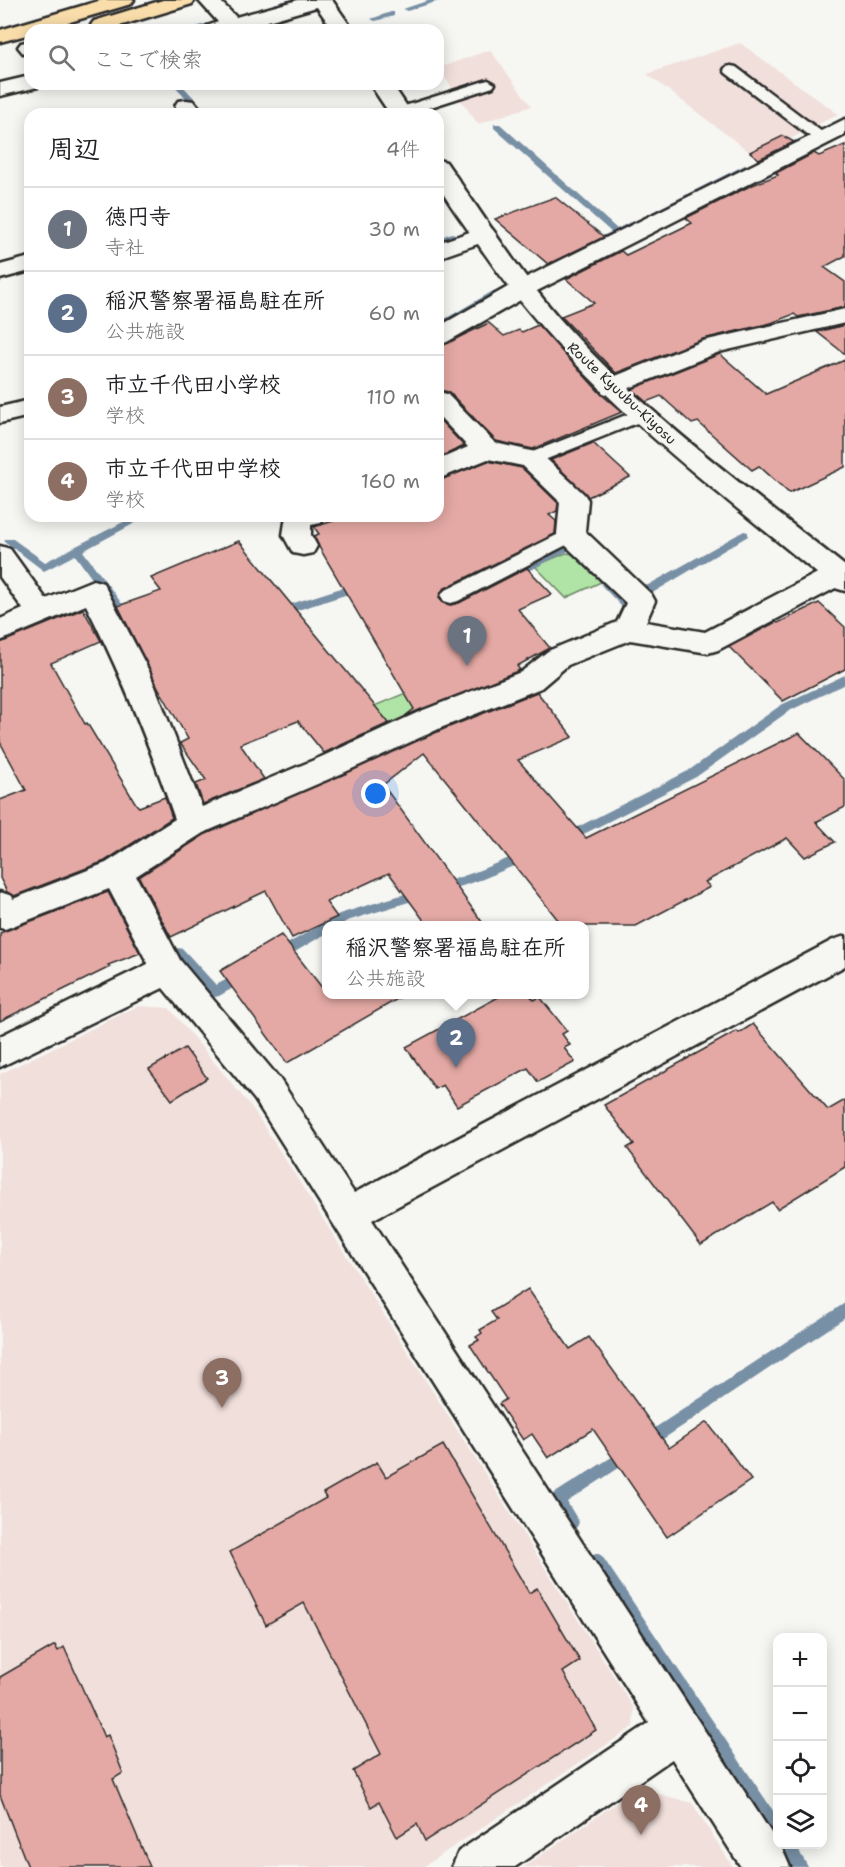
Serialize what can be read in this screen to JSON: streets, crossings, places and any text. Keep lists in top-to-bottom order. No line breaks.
{"streets":{"street":["Route Kyuubu-Kiyosu"]},"page":{"search":"ここで検索","heading":["周辺","4件"],"list":[{"mark":"1","name":"徳円寺","note":"寺社","value":"30 m"},{"mark":"2","name":"稲沢警察署福島駐在所","note":"公共施設","value":"60 m"},{"mark":"3","name":"市立千代田小学校","note":"学校","value":"110 m"},{"mark":"4","name":"市立千代田中学校","note":"学校","value":"160 m"}],"pins":["1","2","3","4"],"popup":["稲沢警察署福島駐在所","公共施設"],"map_buttons":["+","−"]}}
